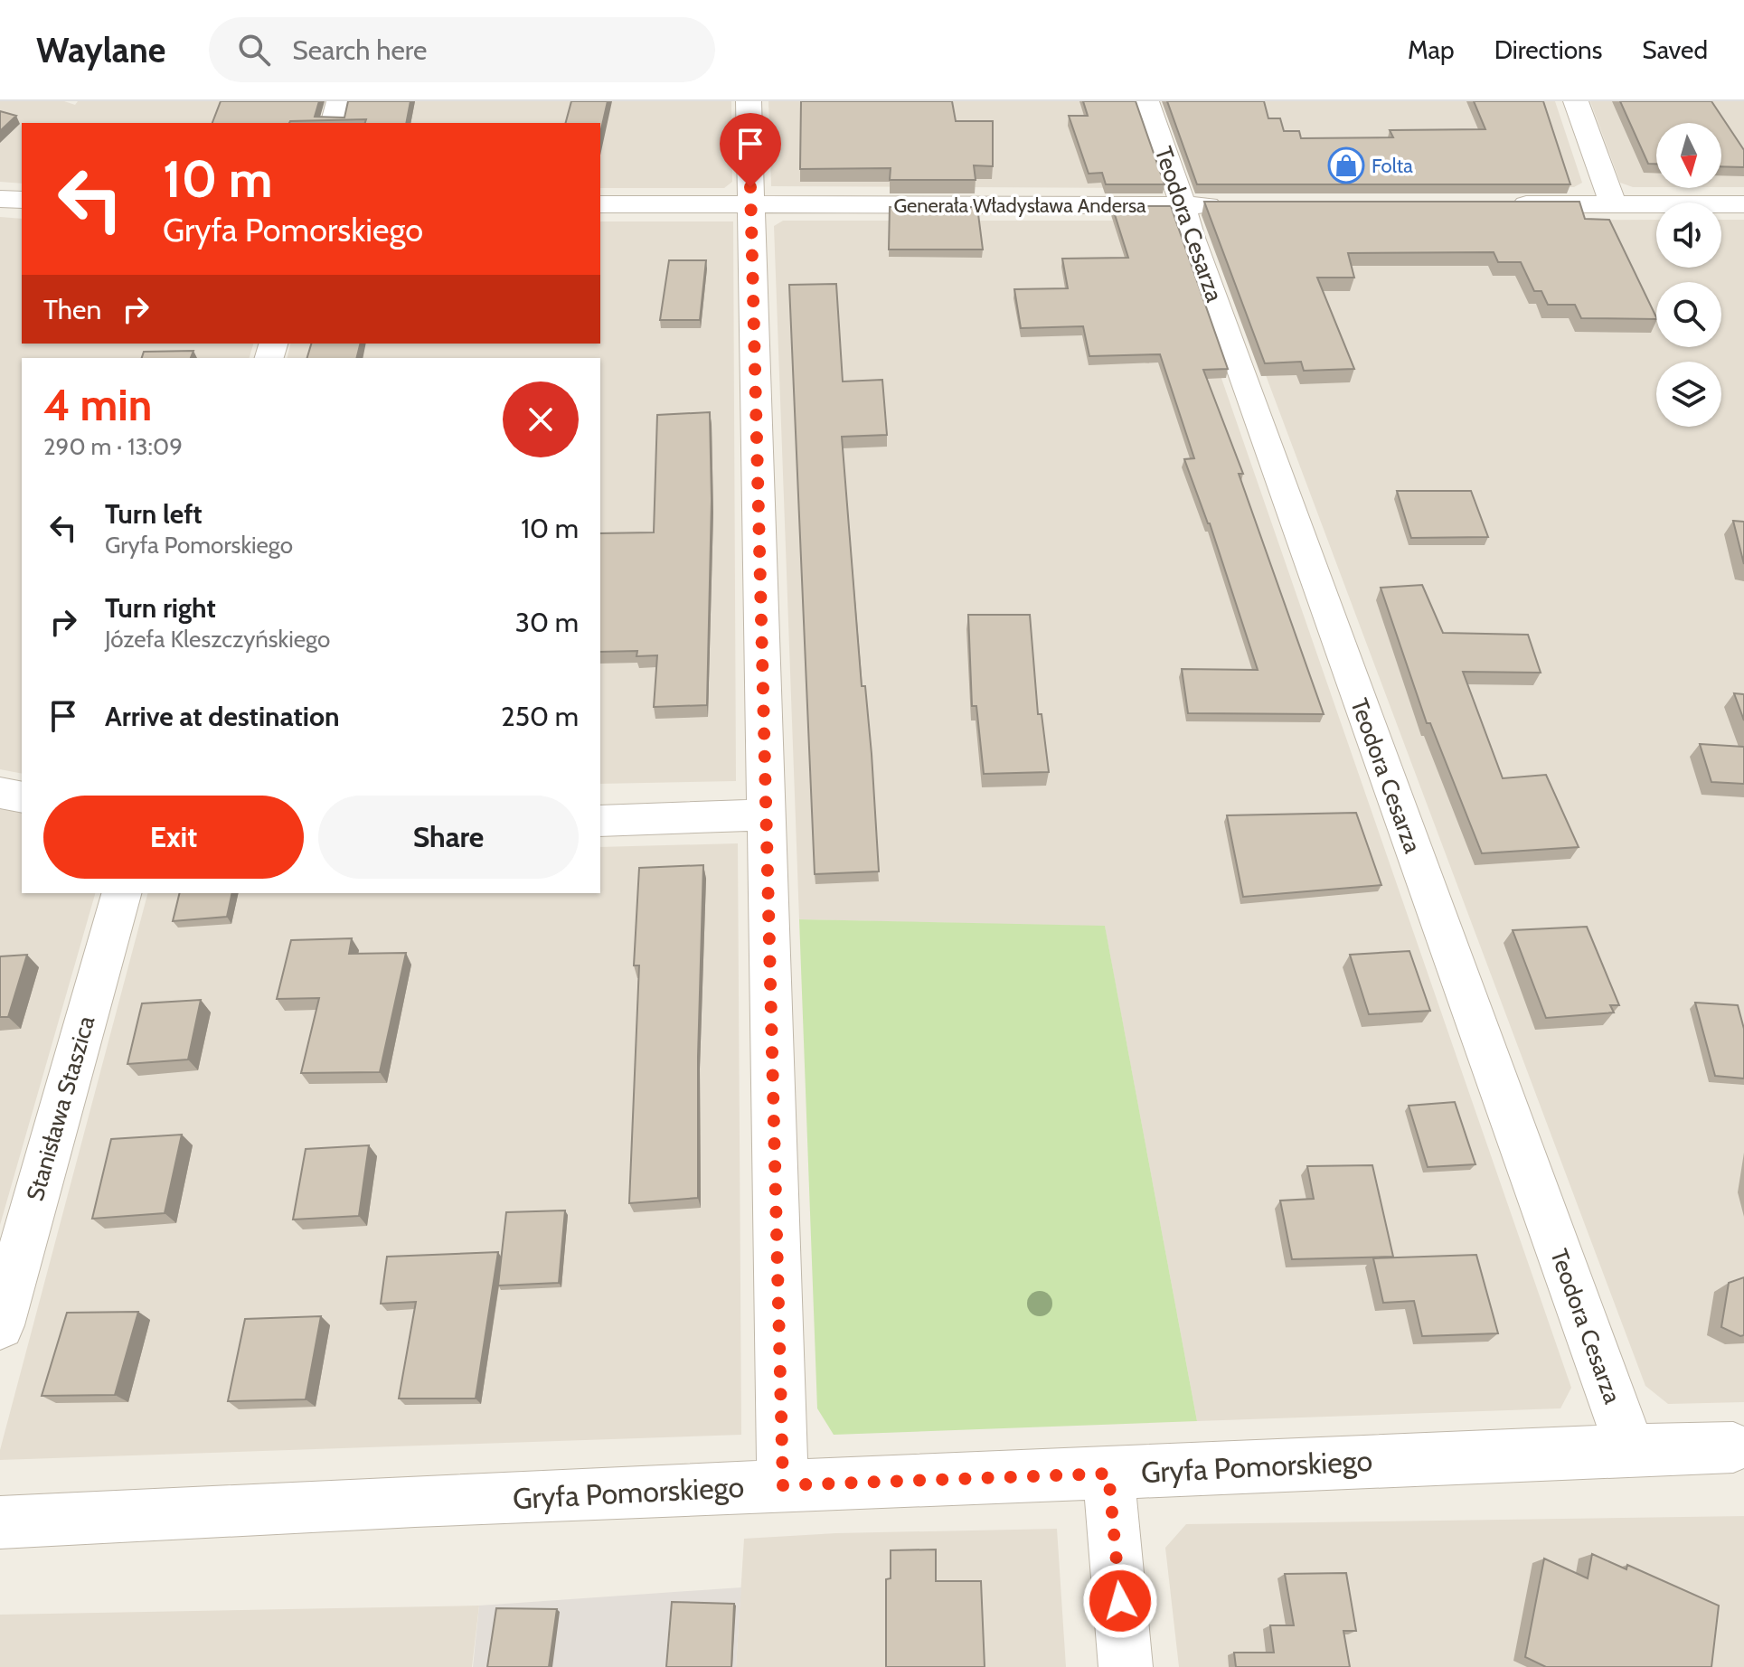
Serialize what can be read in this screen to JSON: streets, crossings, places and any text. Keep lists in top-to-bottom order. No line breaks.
{"streets":{"street":["Generała Władysława Andersa","Teodora Cesarza","Stanisława Staszica","Gryfa Pomorskiego"]},"crossings":[["Generała Władysława Andersa","Teodora Cesarza"],["Teodora Cesarza","Gryfa Pomorskiego"]],"places":{"shop":["Folta"]},"north":"bottom","page":{"header":"Waylane","search":"Search here","nav":["Map","Directions","Saved"],"turn":["10 m","Gryfa Pomorskiego"],"then":"Then","heading":["4 min","290 m · 13:09"],"list":[{"name":"Turn left","note":"Gryfa Pomorskiego","value":"10 m"},{"name":"Turn right","note":"Józefa Kleszczyńskiego","value":"30 m"},{"name":"Arrive at destination","value":"250 m"}],"buttons":["Exit","Share"]}}
